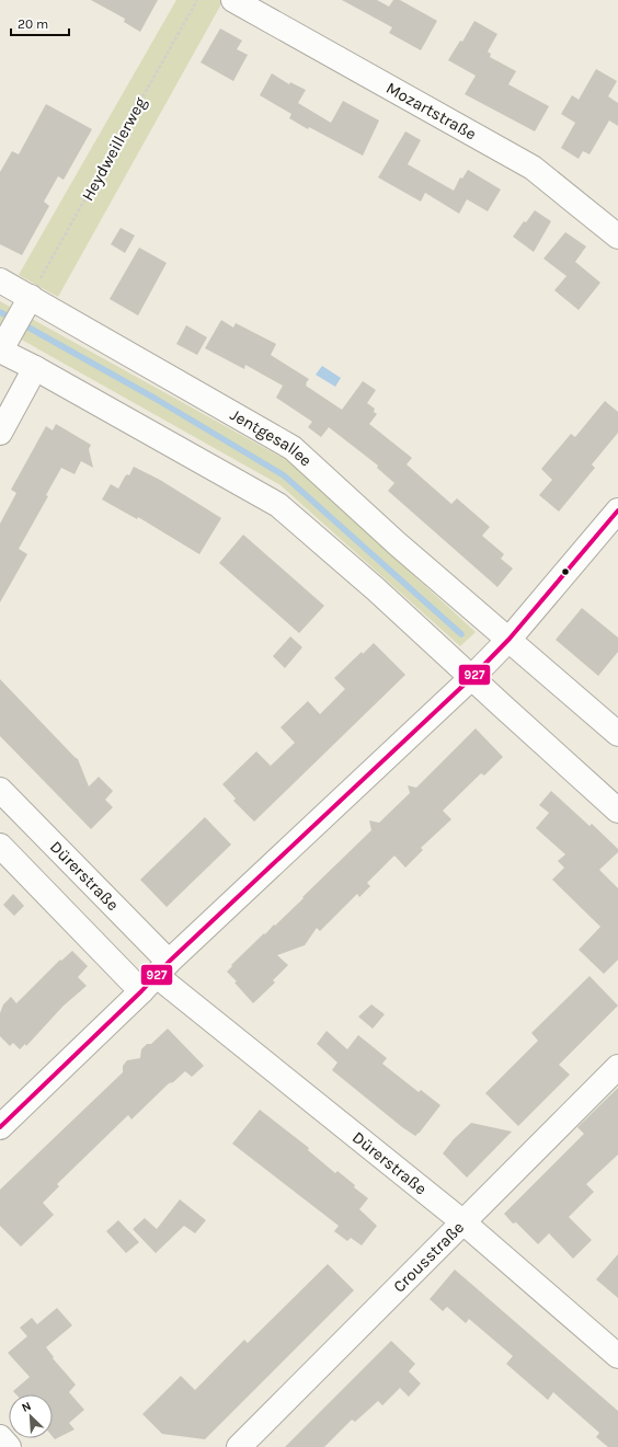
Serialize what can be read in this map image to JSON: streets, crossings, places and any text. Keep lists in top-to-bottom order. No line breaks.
{"streets":{"street":["Mozartstraße","Jentgesallee","Dürerstraße","Crousstraße"],"path":["Heydweillerweg"]},"crossings":[["Heydweillerweg","Jentgesallee"],["Dürerstraße","Crousstraße"]],"lines":["transit line 927"],"scale_bar":"20 m","north":"top left"}
